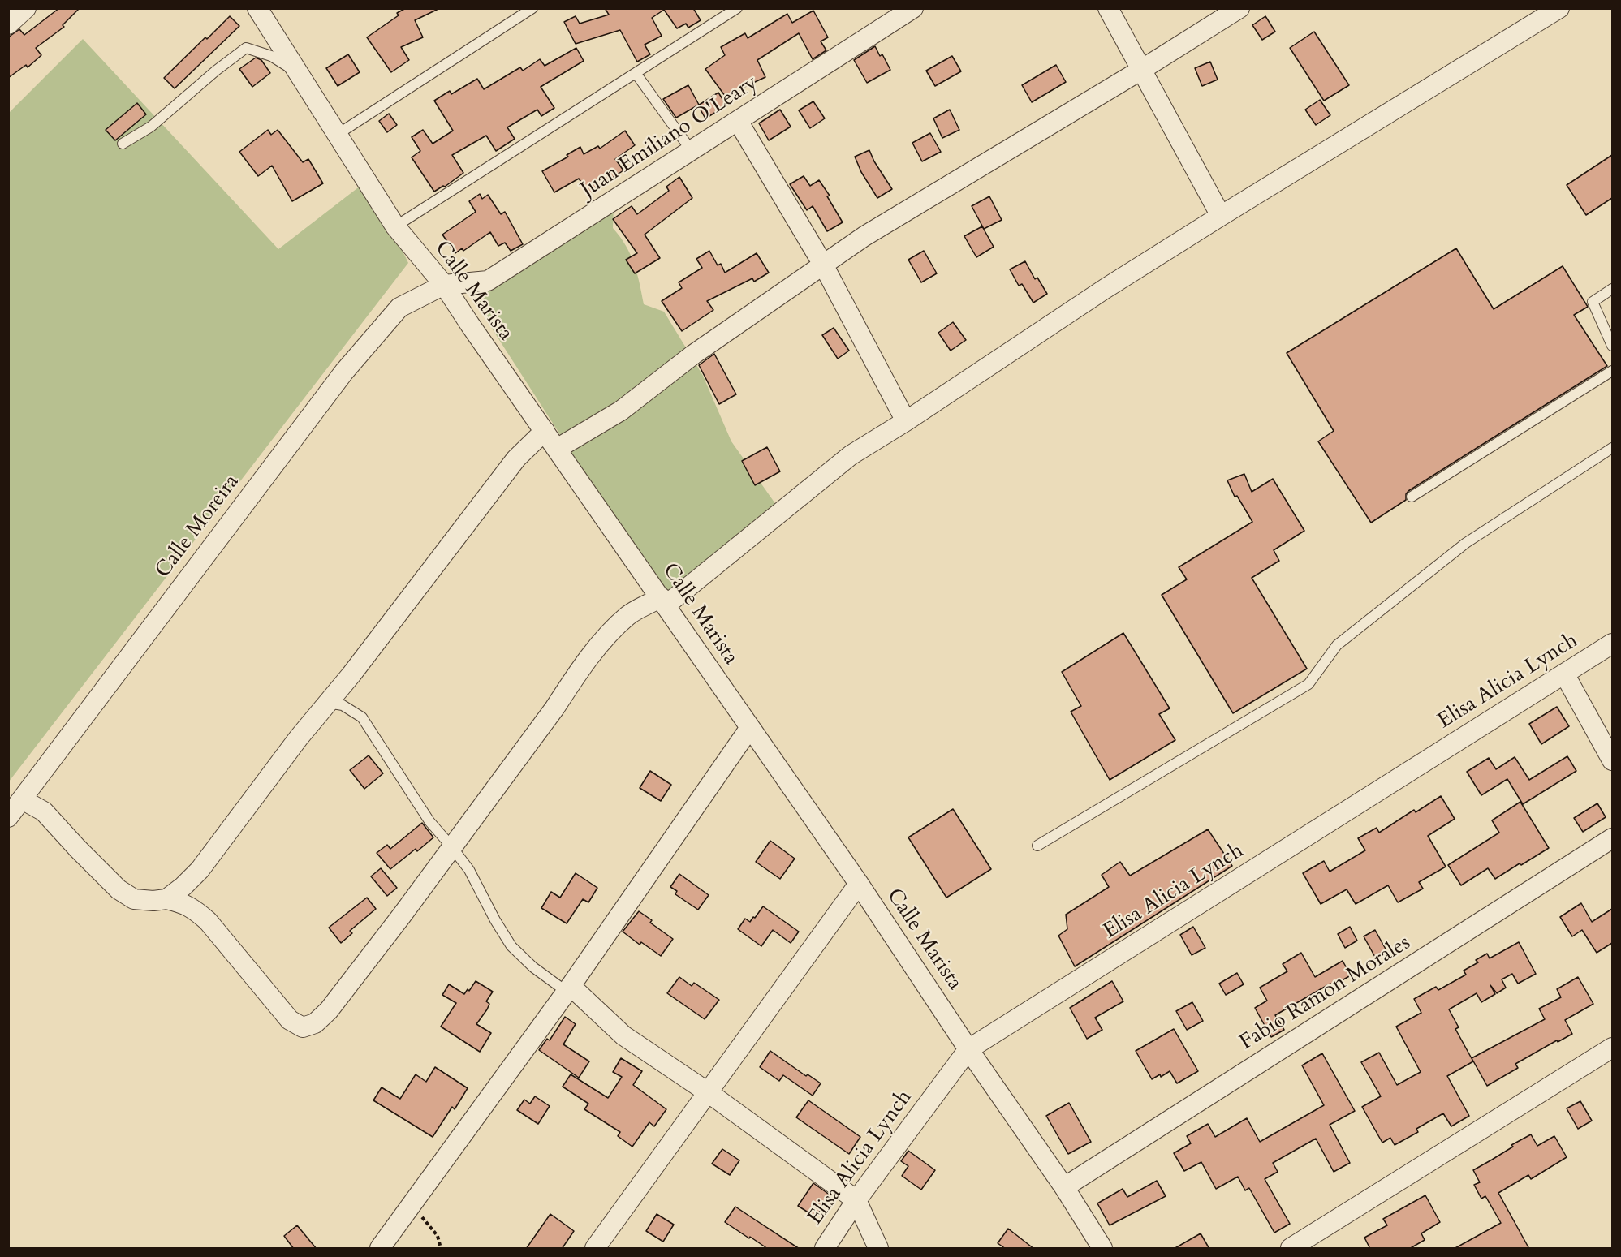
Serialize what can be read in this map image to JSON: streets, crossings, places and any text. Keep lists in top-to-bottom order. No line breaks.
{"streets":{"street":["Juan Emiliano O'Leary","Calle Marista","Calle Moreira","Elisa Alicia Lynch","Fabio Ramon Morales"]},"crossings":[["Juan Emiliano O'Leary","Calle Marista"],["Juan Emiliano O'Leary","Calle Moreira"],["Calle Marista","Calle Moreira"],["Calle Marista","Elisa Alicia Lynch"],["Calle Marista","Fabio Ramon Morales"]]}
